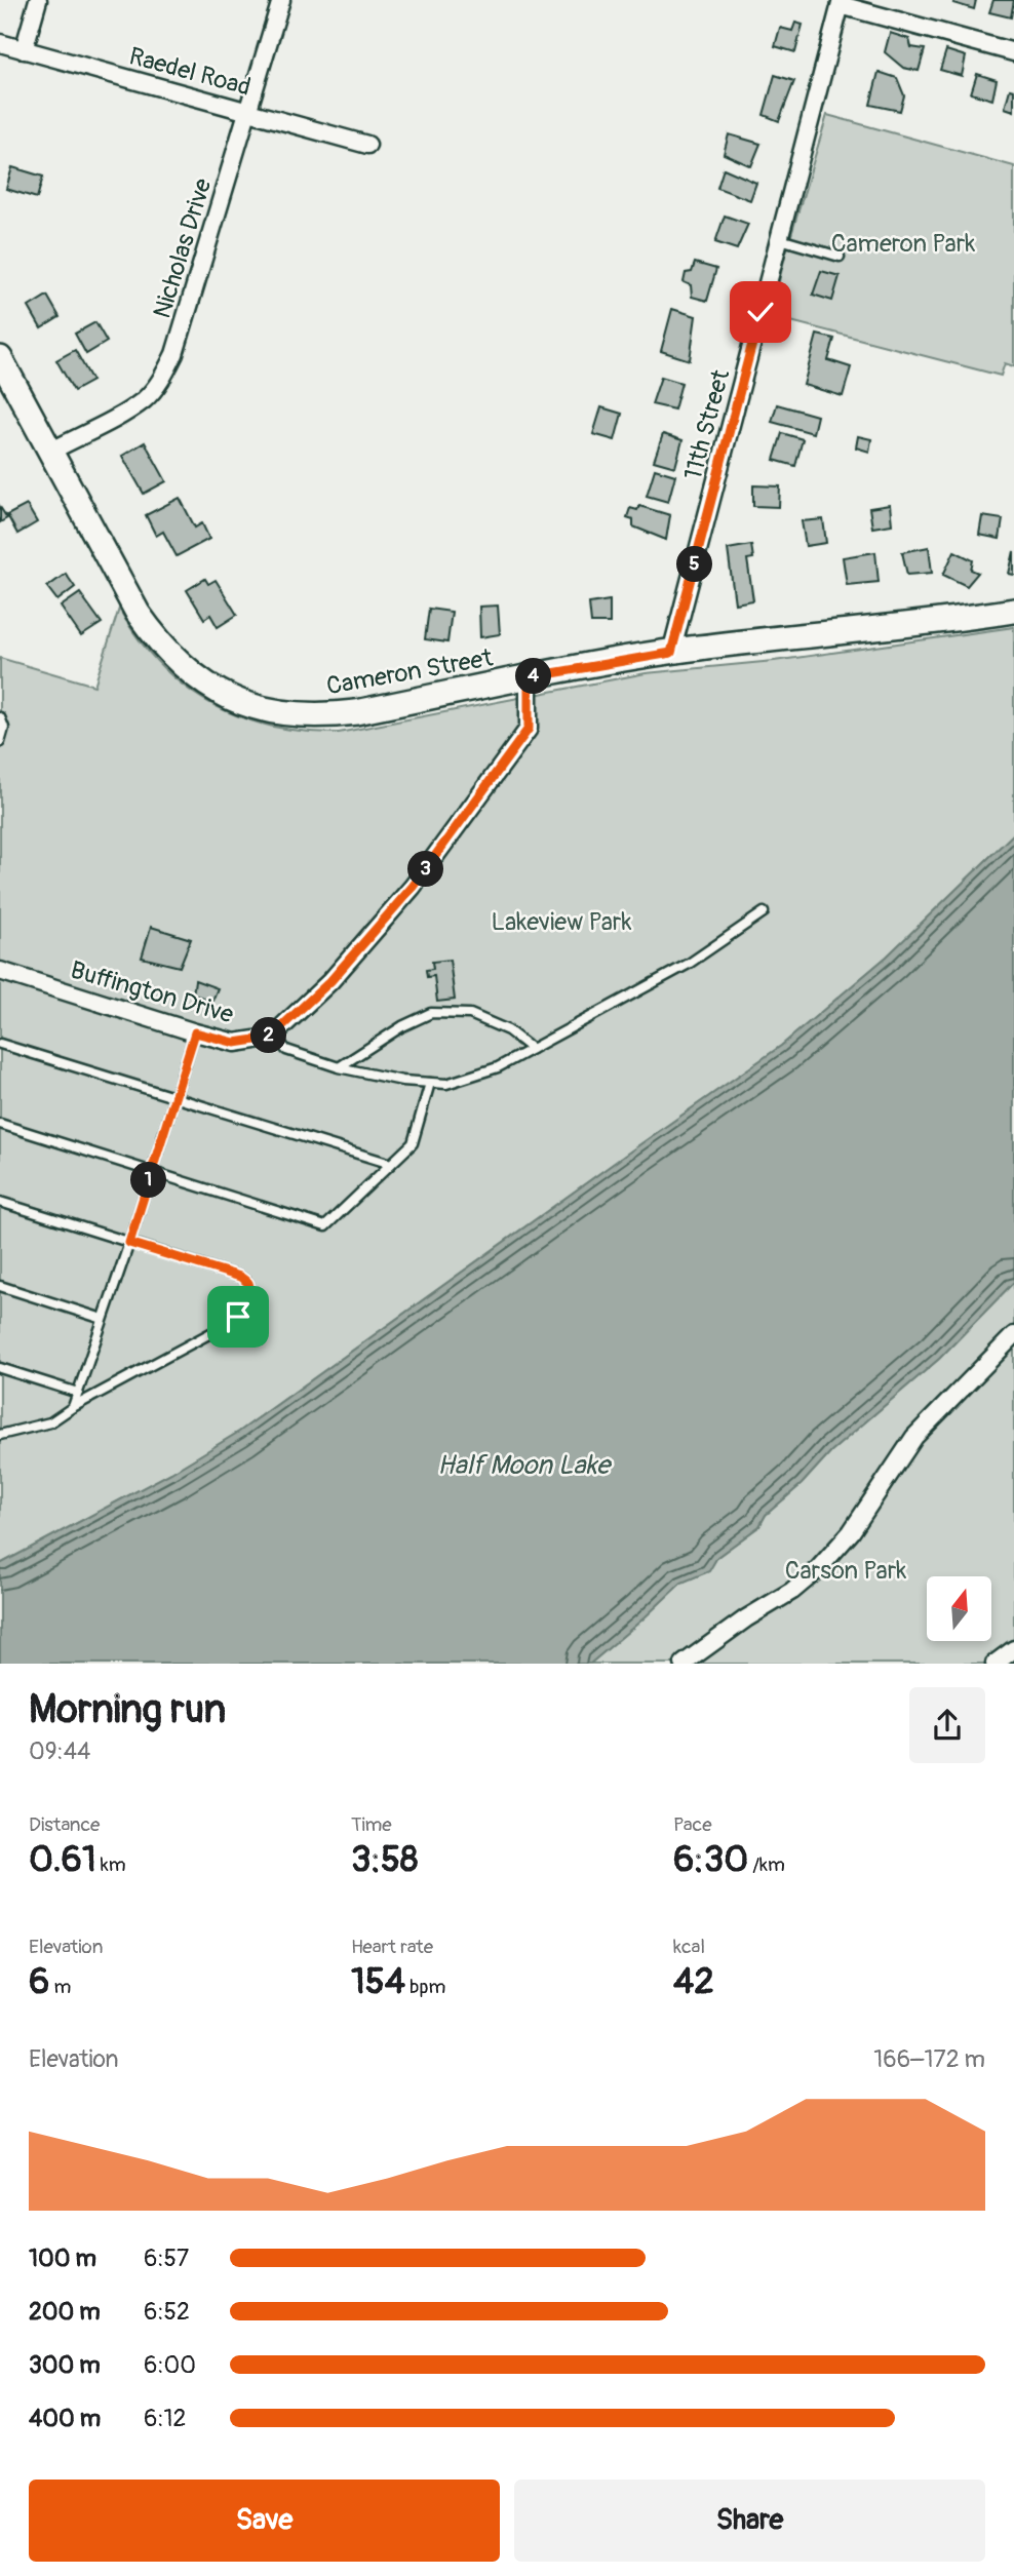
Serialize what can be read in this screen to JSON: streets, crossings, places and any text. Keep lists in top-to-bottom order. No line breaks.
{"streets":{"main road":["Cameron Street"],"street":["Raedel Road","Nicholas Drive","11th Street","Buffington Drive"]},"crossings":[["Raedel Road","Nicholas Drive"],["Nicholas Drive","Cameron Street"],["11th Street","Cameron Street"],["Cameron Street","Buffington Drive"]],"water":["Half Moon Lake"],"parks":["Cameron Park","Lakeview Park","Carson Park"],"north":"top","page":{"pins":["5","4","3","2","1"],"heading":["Morning run","09:44"],"stats":[["Distance","0.61 km"],["Time","3:58"],["Pace","6:30 /km"],["Elevation","6 m"],["Heart rate","154 bpm"],["kcal","42"]],"chart":["Elevation","166–172 m"],"list":[{"name":"100 m","note":"6:57"},{"name":"200 m","note":"6:52"},{"name":"300 m","note":"6:00"},{"name":"400 m","note":"6:12"}],"buttons":["Save","Share"]}}
